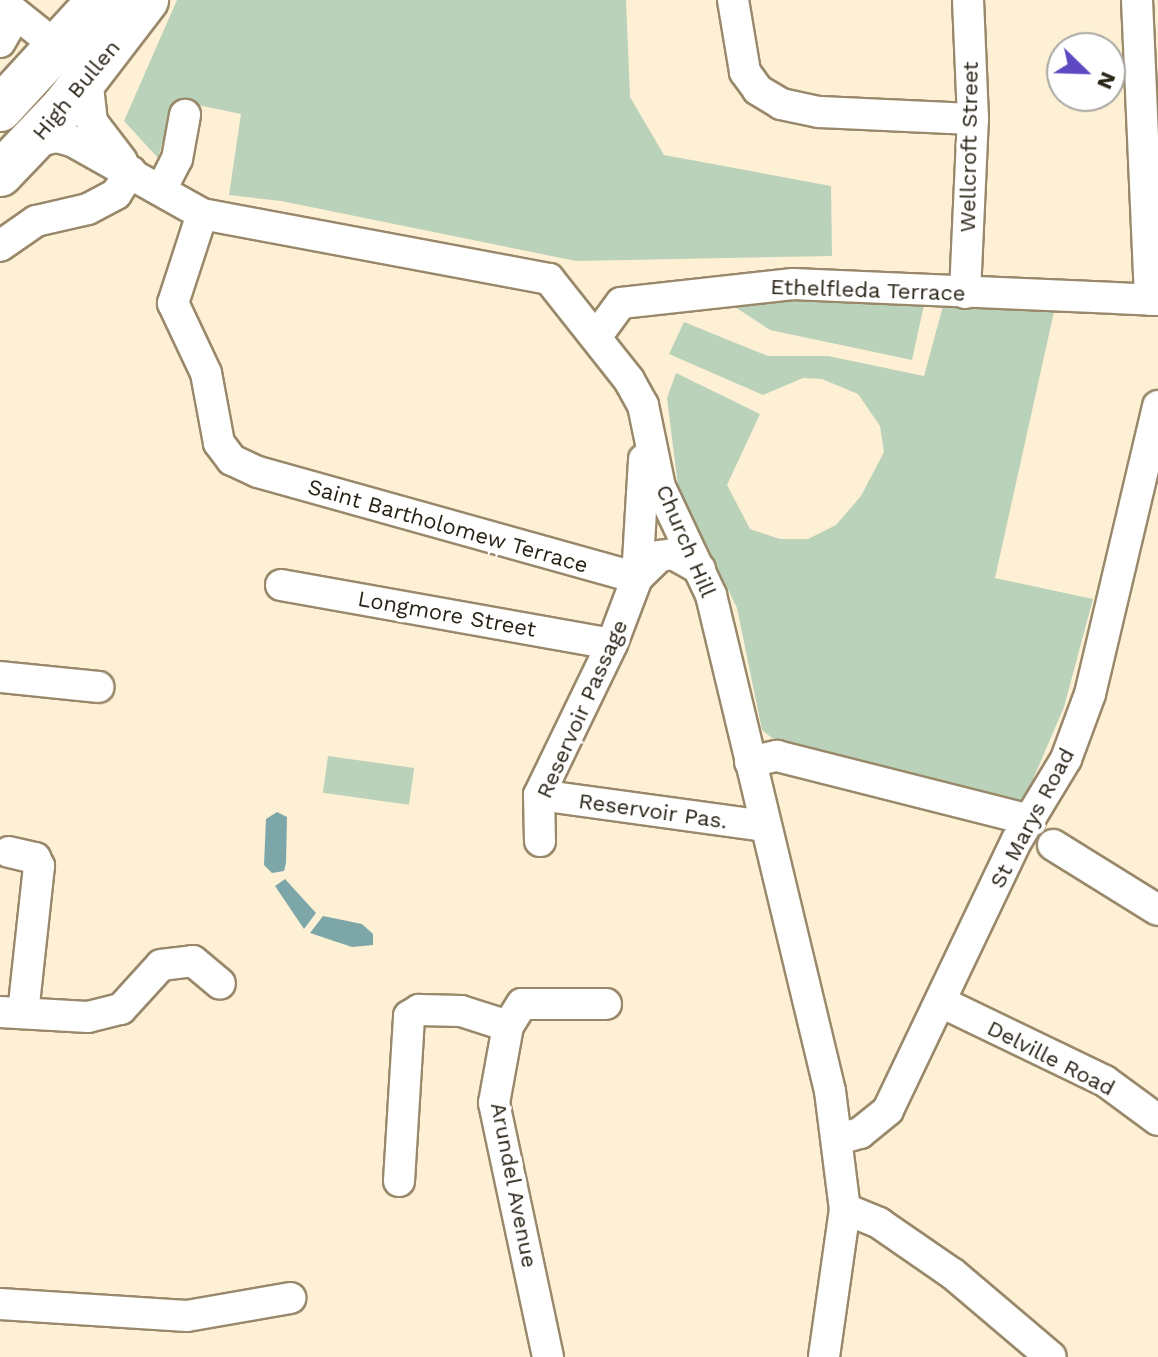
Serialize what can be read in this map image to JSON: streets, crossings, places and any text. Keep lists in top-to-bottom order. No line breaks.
{"streets":{"highway":["High Bullen"],"street":["Wellcroft Street","Ethelfleda Terrace","Saint Bartholomew Terrace","Church Hill","Longmore Street","Reservoir Passage","Reservoir Pas.","St Marys Road","Delville Road","Arundel Avenue"]},"crossings":[["High Bullen","Church Hill"],["Wellcroft Street","Ethelfleda Terrace"],["Ethelfleda Terrace","Church Hill"],["Saint Bartholomew Terrace","Church Hill"],["Saint Bartholomew Terrace","Reservoir Passage"],["Church Hill","Reservoir Passage"],["Church Hill","Reservoir Pas."],["Church Hill","St Marys Road"],["Longmore Street","Reservoir Passage"],["Reservoir Passage","Reservoir Pas."],["St Marys Road","Delville Road"]],"north":"bottom right"}
